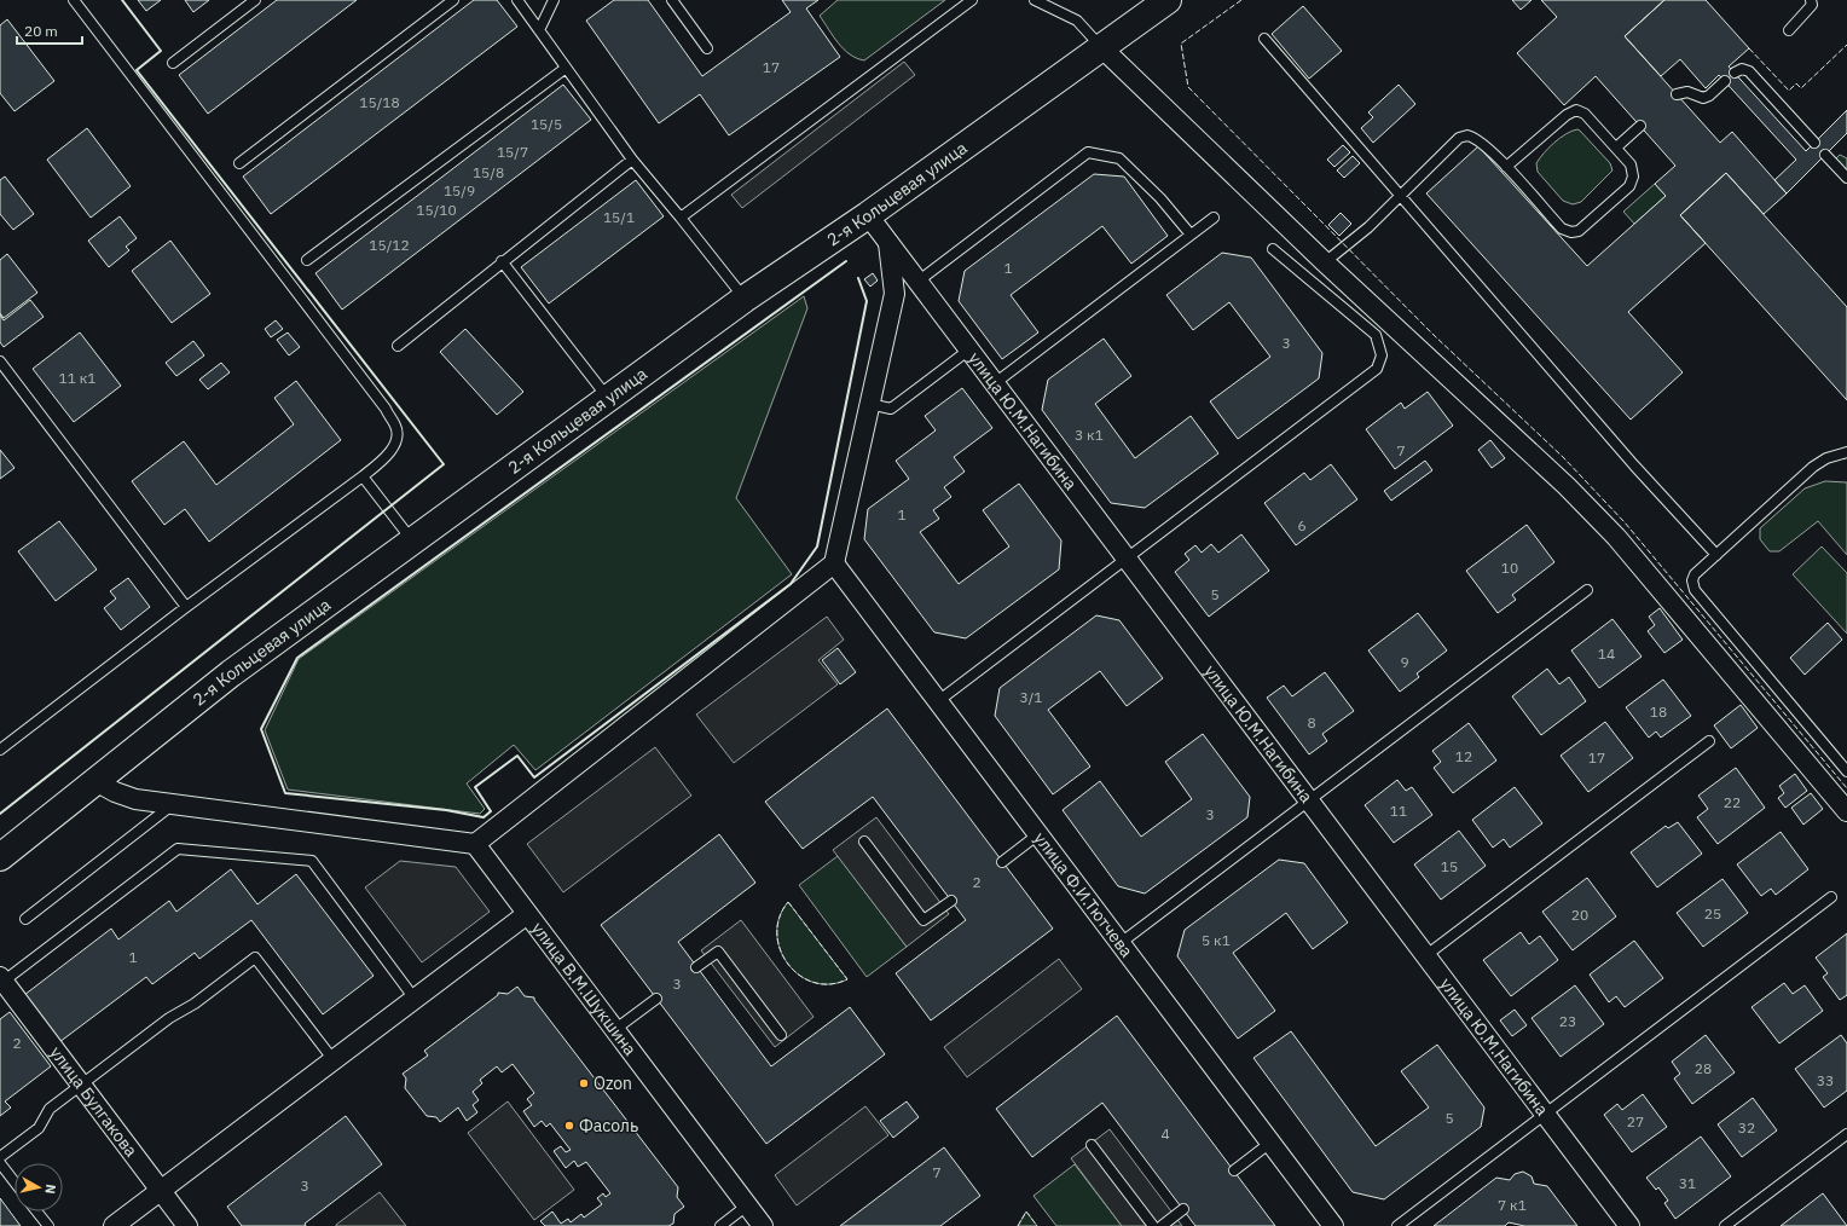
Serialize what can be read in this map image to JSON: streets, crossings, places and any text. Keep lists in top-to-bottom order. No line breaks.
{"streets":{"main road":["2-я Кольцевая улица"],"street":["улица Ю.М.Нагибина","улица Ф.И.Тютчева","улица В.М.Шукшина","улица Булгакова"]},"crossings":[["2-я Кольцевая улица","улица Ю.М.Нагибина"]],"places":["Ozon","Фасоль"],"house_numbers":["17","15/18","15/5","15/7","15/8","15/9","15/10","15/1","15/12","1","3","11 к1","3 к1","7","1","6","10","5","14","9","3/1","18","8","12","17","22","11","3","15","2","25","20","5 к1","1","3","23","2","28","33","5","27","32","4","7","31","3","7 к1"],"scale_bar":"20 m","north":"right"}
